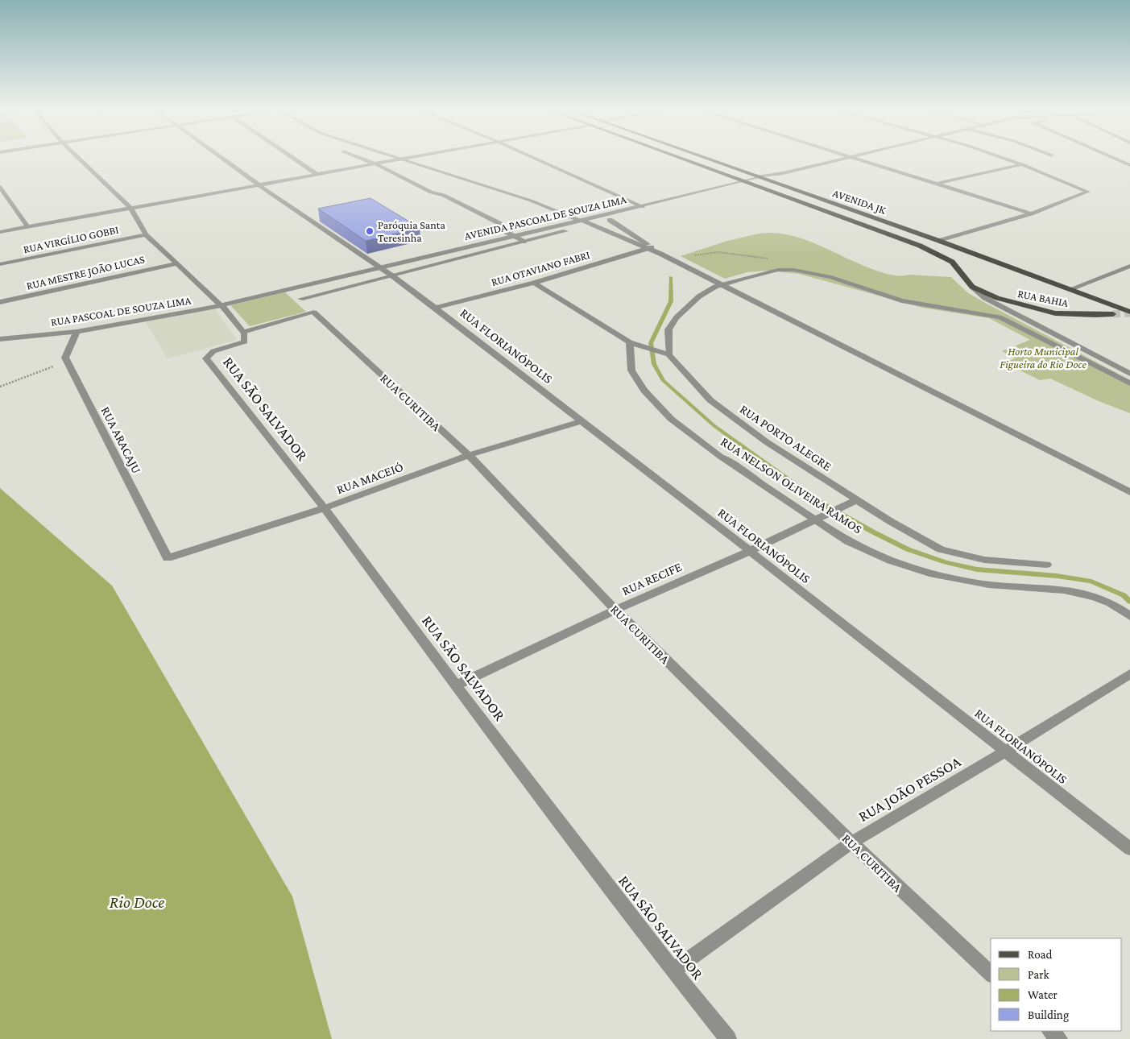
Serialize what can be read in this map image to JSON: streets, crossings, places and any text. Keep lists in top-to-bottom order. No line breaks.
{"streets":{"main road":["AVENIDA JK","RUA BAHIA"],"street":["AVENIDA PASCOAL DE SOUZA LIMA","RUA VIRGÍLIO GOBBI","RUA OTAVIANO FABRI","RUA MESTRE JOÃO LUCAS","RUA PASCOAL DE SOUZA LIMA","RUA FLORIANÓPOLIS","RUA CURITIBA","RUA SÃO SALVADOR","RUA PORTO ALEGRE","RUA ARACAJU","RUA MACEIÓ","RUA NELSON OLIVEIRA RAMOS","RUA RECIFE","RUA JOÃO PESSOA"]},"crossings":[["AVENIDA JK","AVENIDA PASCOAL DE SOUZA LIMA"],["AVENIDA JK","RUA BAHIA"],["AVENIDA PASCOAL DE SOUZA LIMA","RUA PASCOAL DE SOUZA LIMA"],["AVENIDA PASCOAL DE SOUZA LIMA","RUA FLORIANÓPOLIS"],["AVENIDA PASCOAL DE SOUZA LIMA","RUA CURITIBA"],["AVENIDA PASCOAL DE SOUZA LIMA","RUA SÃO SALVADOR"],["RUA OTAVIANO FABRI","RUA FLORIANÓPOLIS"],["RUA FLORIANÓPOLIS","RUA MACEIÓ"],["RUA FLORIANÓPOLIS","RUA RECIFE"],["RUA FLORIANÓPOLIS","RUA JOÃO PESSOA"],["RUA CURITIBA","RUA MACEIÓ"],["RUA CURITIBA","RUA RECIFE"],["RUA CURITIBA","RUA JOÃO PESSOA"],["RUA SÃO SALVADOR","RUA MACEIÓ"],["RUA SÃO SALVADOR","RUA RECIFE"],["RUA SÃO SALVADOR","RUA JOÃO PESSOA"],["RUA PORTO ALEGRE","RUA RECIFE"],["RUA ARACAJU","RUA MACEIÓ"],["RUA NELSON OLIVEIRA RAMOS","RUA RECIFE"]],"water":["Rio Doce"],"parks":["Horto Municipal Figueira do Rio Doce"],"places":["Paróquia Santa Teresinha"],"legend":["Road","Park","Water","Building"]}
